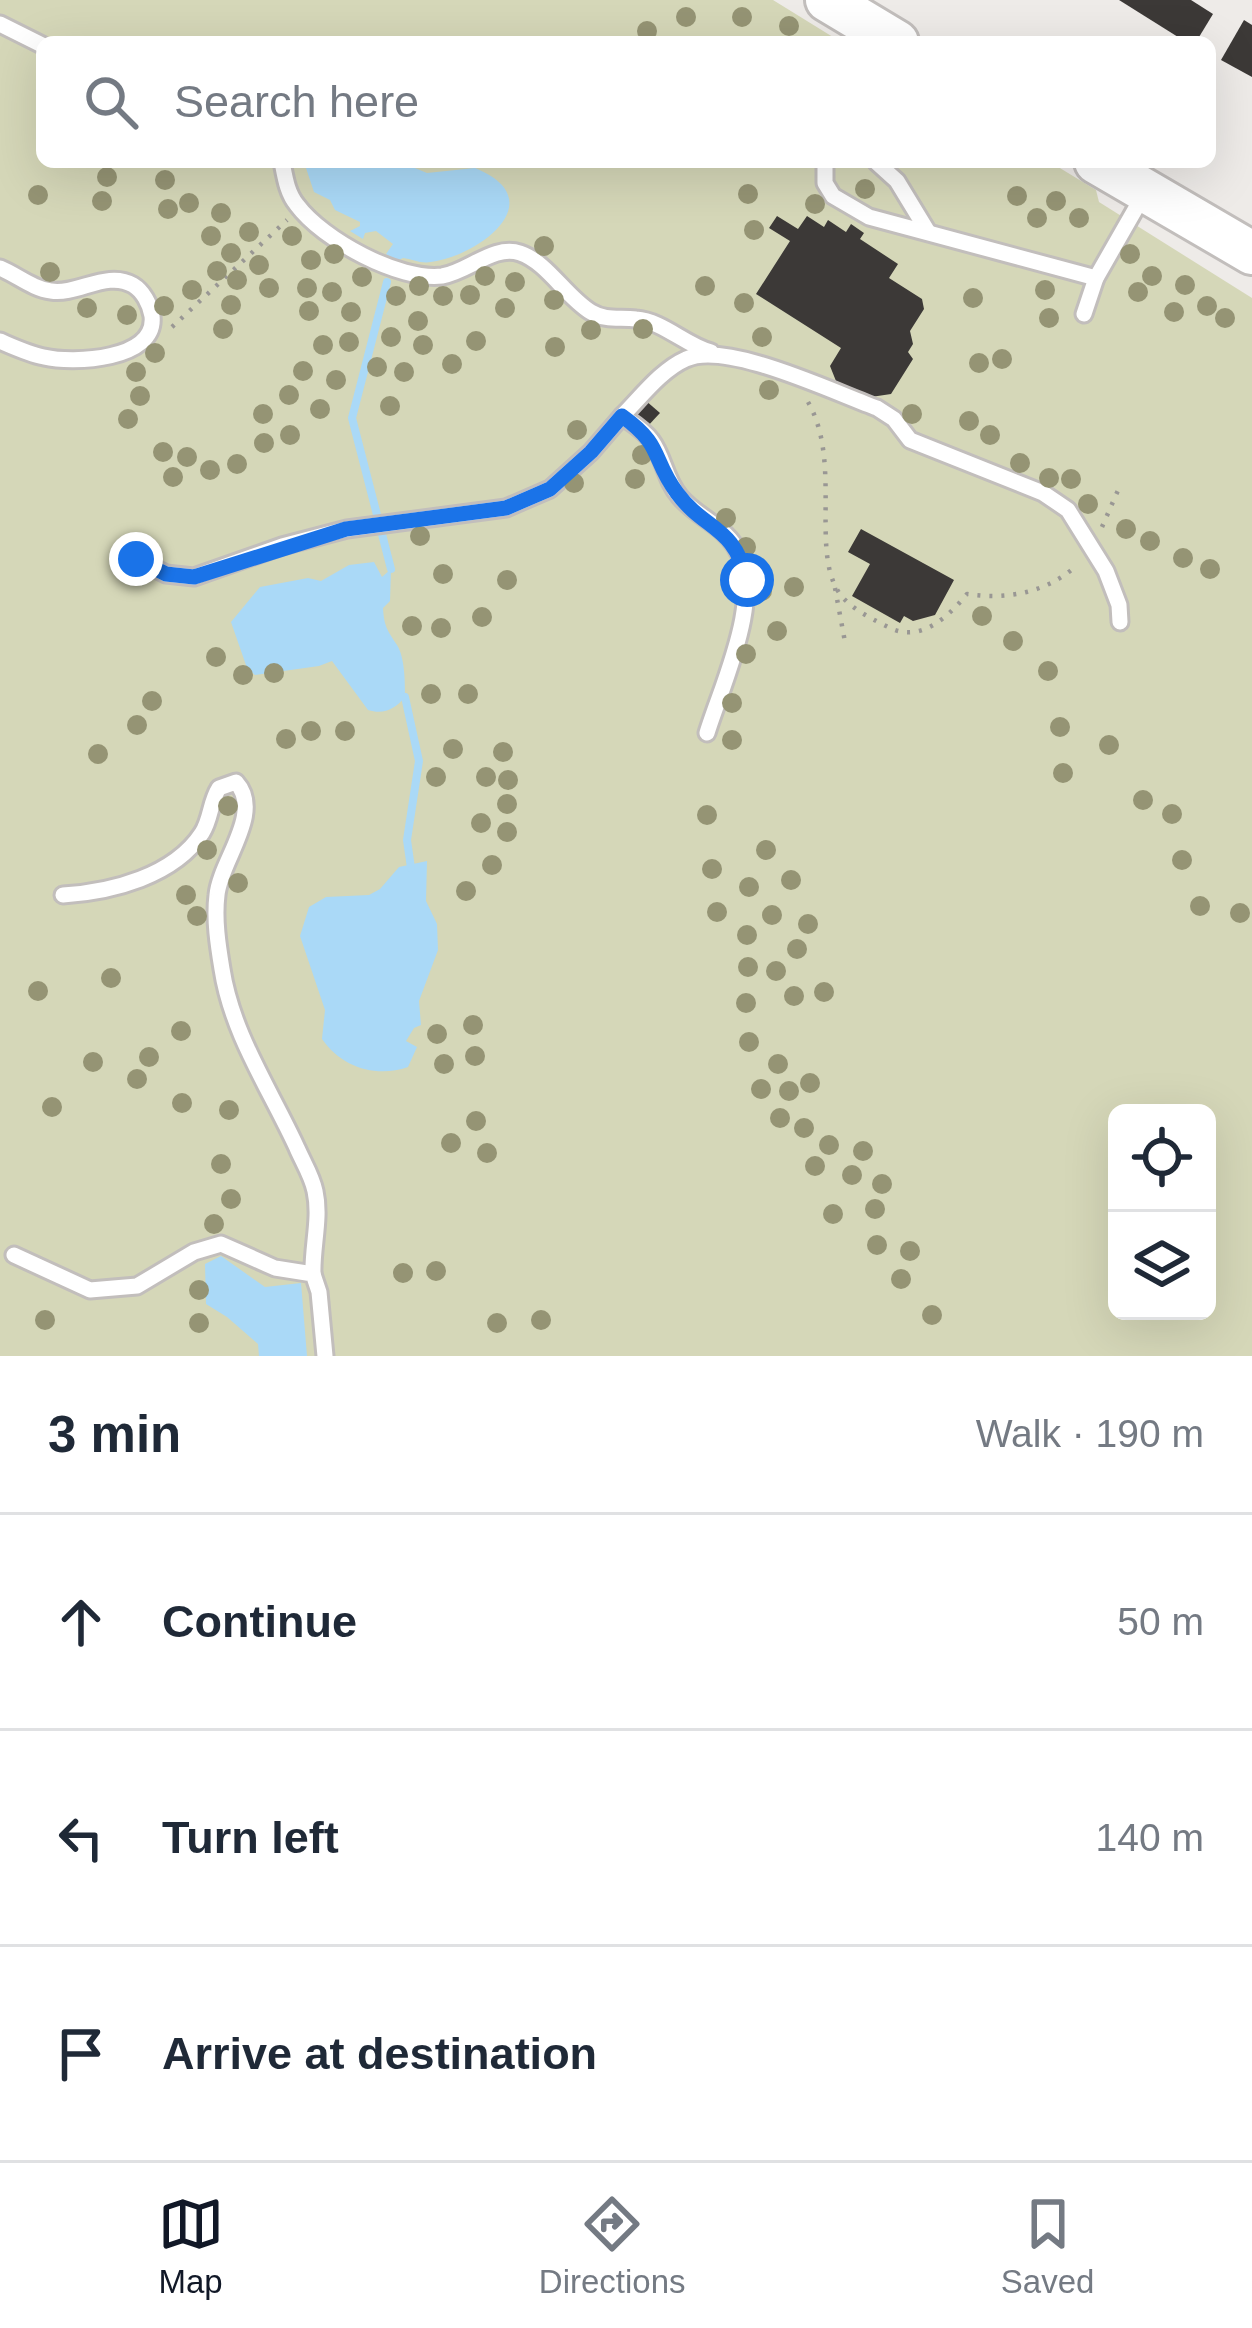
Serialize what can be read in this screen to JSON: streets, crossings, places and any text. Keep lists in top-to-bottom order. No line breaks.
{"page":{"search":"Search here","heading":["3 min","Walk · 190 m"],"list":[["Continue","50 m"],["Turn left","140 m"],"Arrive at destination"],"nav":["Map","Directions","Saved"]}}
